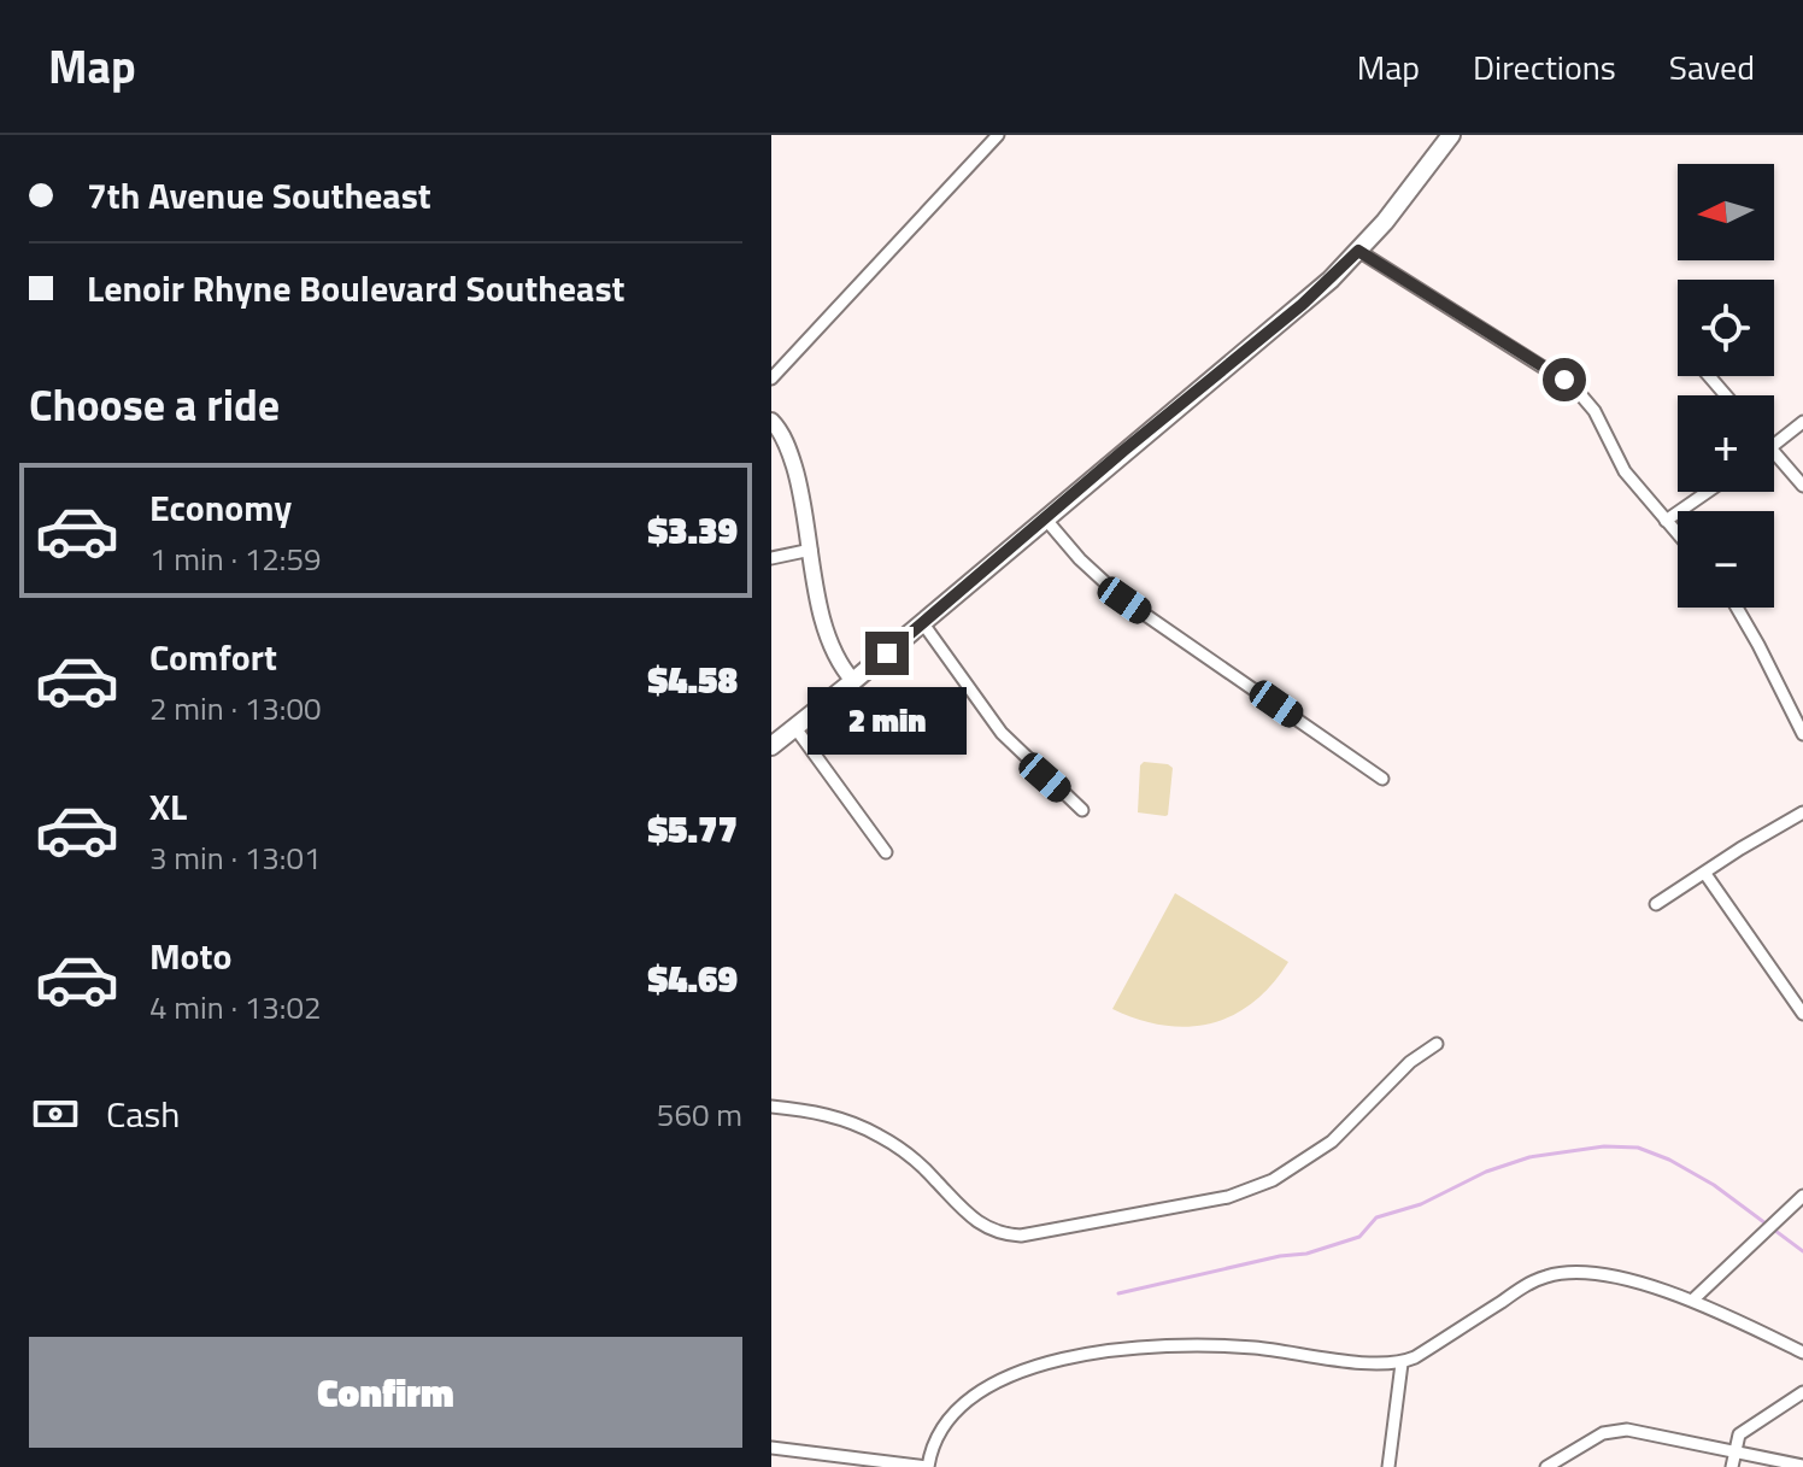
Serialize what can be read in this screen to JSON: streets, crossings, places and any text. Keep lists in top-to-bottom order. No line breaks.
{"north":"left","page":{"header":"Map","nav":["Map","Directions","Saved"],"banner":["7th Avenue Southeast","Lenoir Rhyne Boulevard Southeast"],"map_buttons":["+","−"],"heading":"Choose a ride","list":[{"name":"Economy","note":"1 min · 12:59","value":"$3.39"},{"name":"Comfort","note":"2 min · 13:00","value":"$4.58"},{"name":"XL","note":"3 min · 13:01","value":"$5.77"},{"name":"Moto","note":"4 min · 13:02","value":"$4.69"}],"bubble":"2 min","pay":["Cash","560 m"],"buttons":"Confirm"}}
